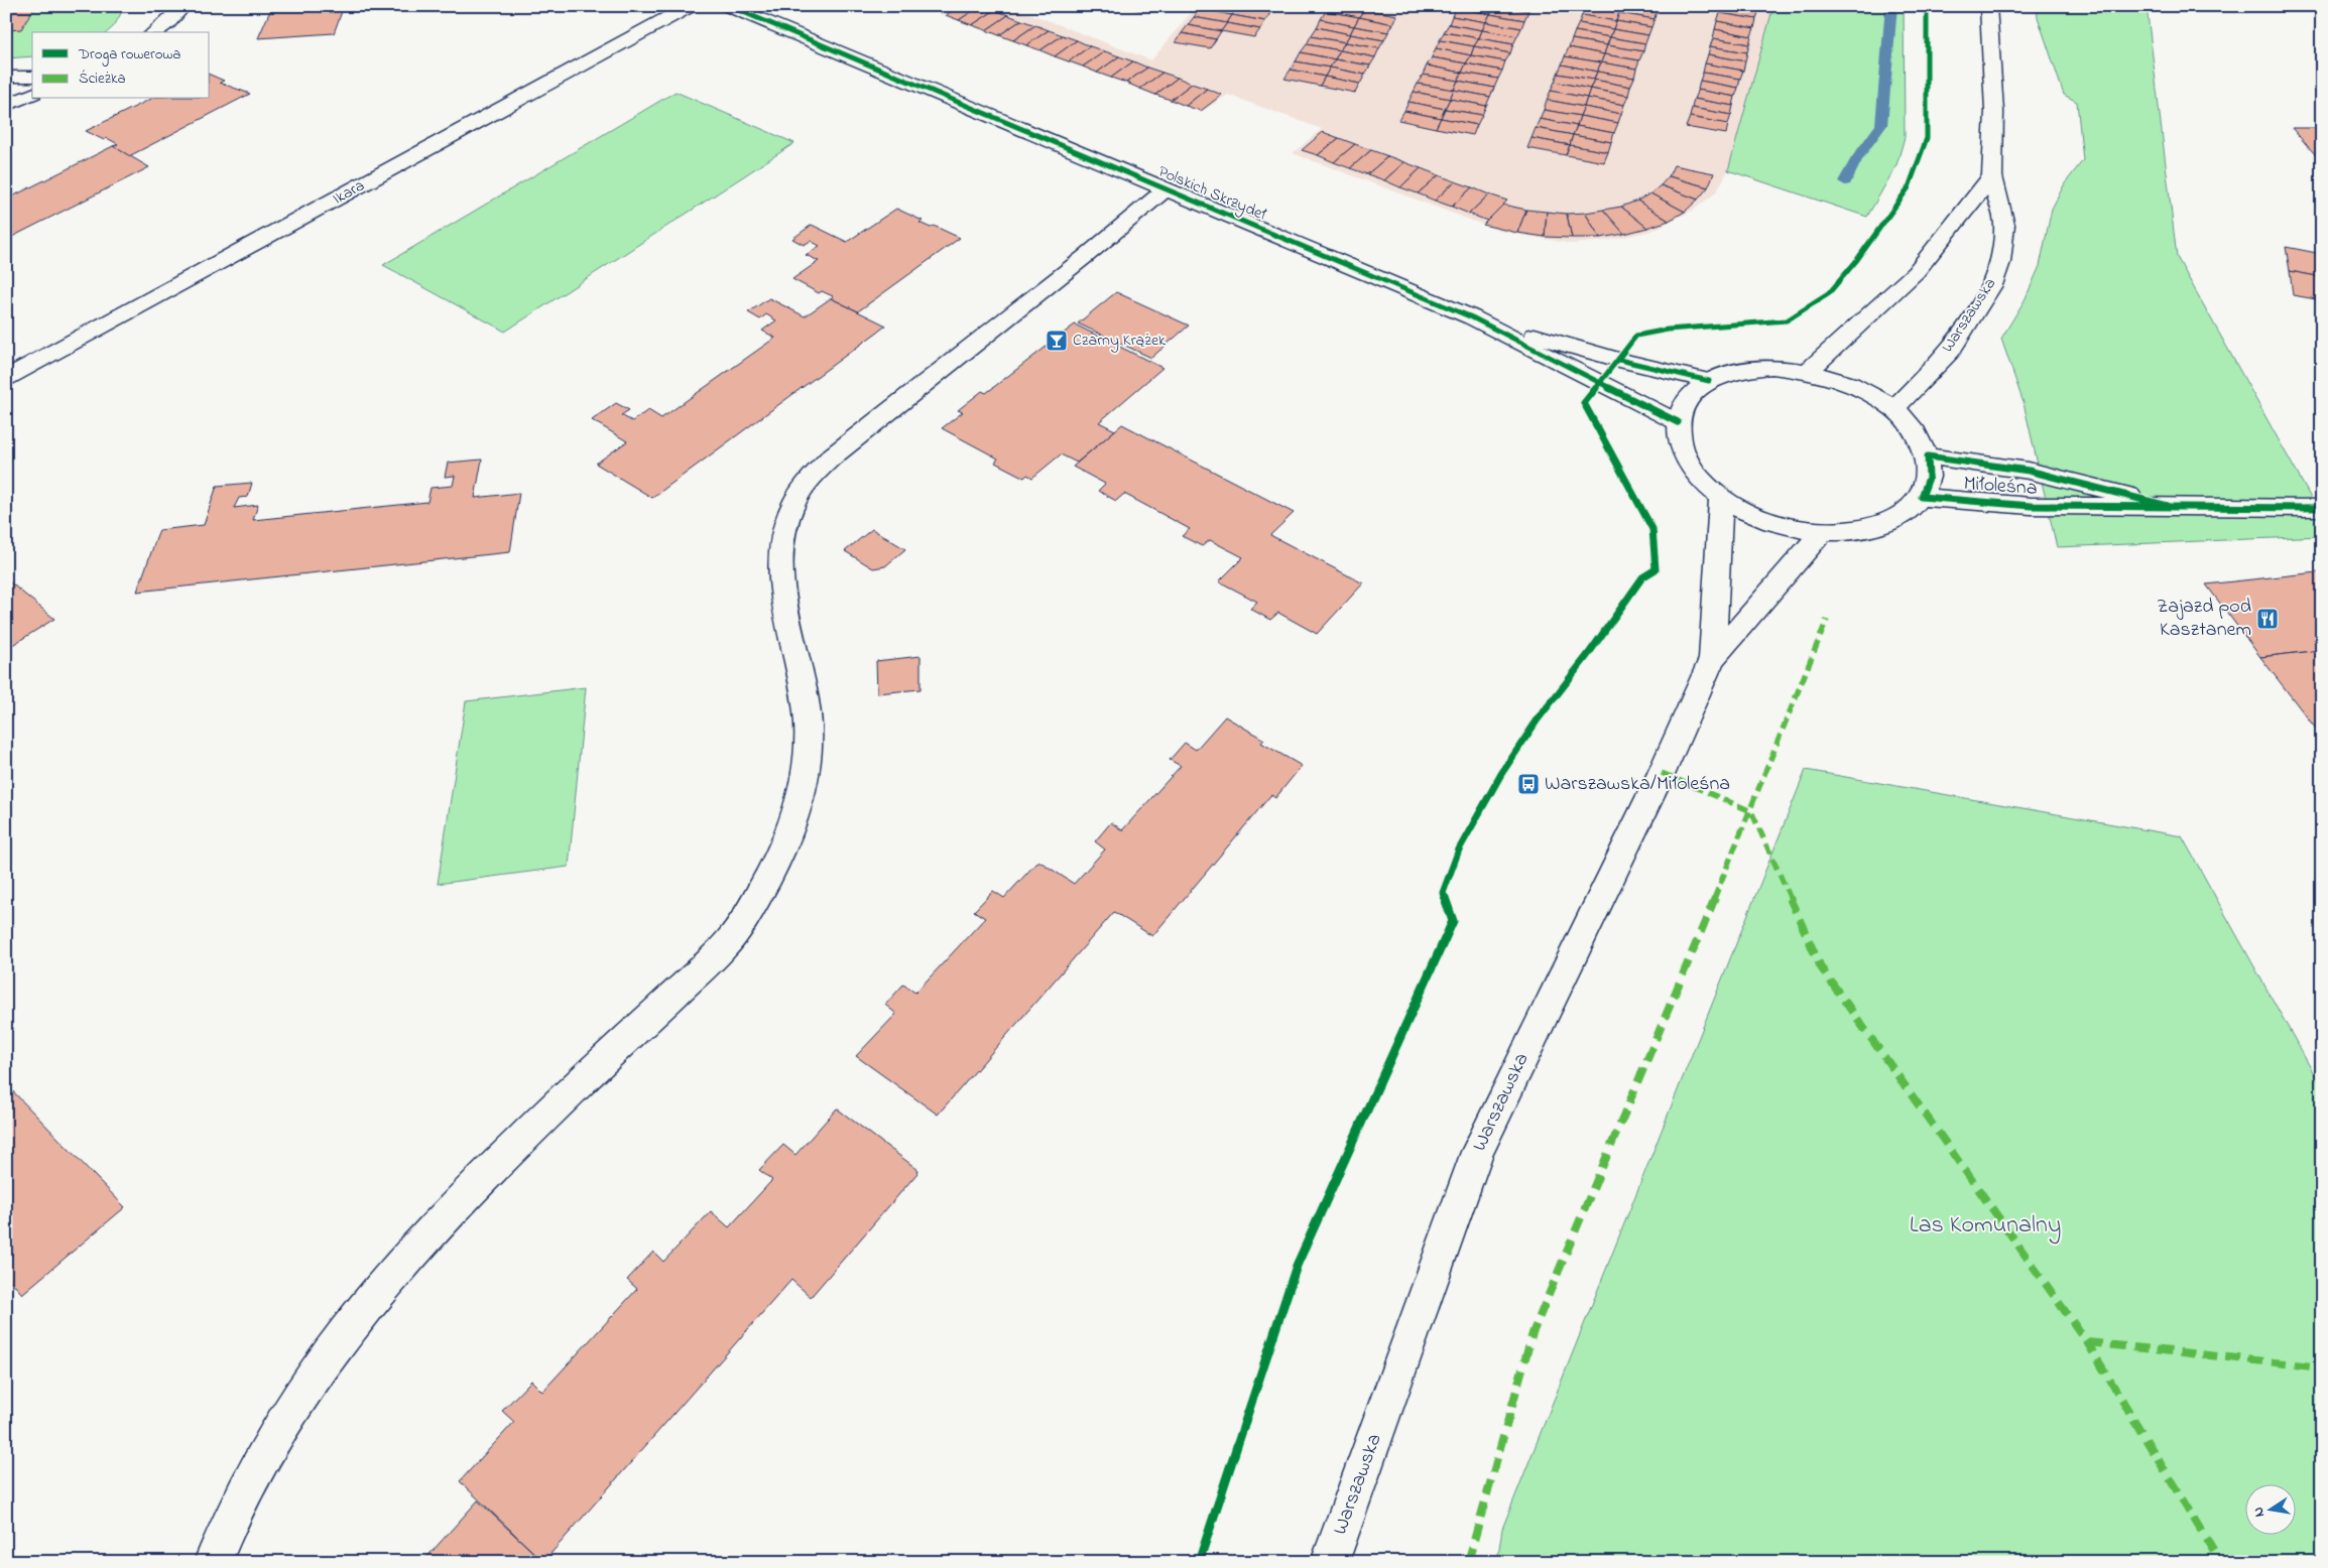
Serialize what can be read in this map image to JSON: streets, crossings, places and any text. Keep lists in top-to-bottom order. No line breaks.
{"streets":{"main road":["Ikara","Polskich Skrzydeł","Warszawska","Miłoleśna"]},"parks":["Las Komunalny"],"places":{"bar":["Czarny Krążek"],"restaurant":["Zajazd pod Kasztanem"],"bus stop":["Warszawska/Miłoleśna"]},"legend":["Droga rowerowa","Ścieżka"],"north":"left"}
